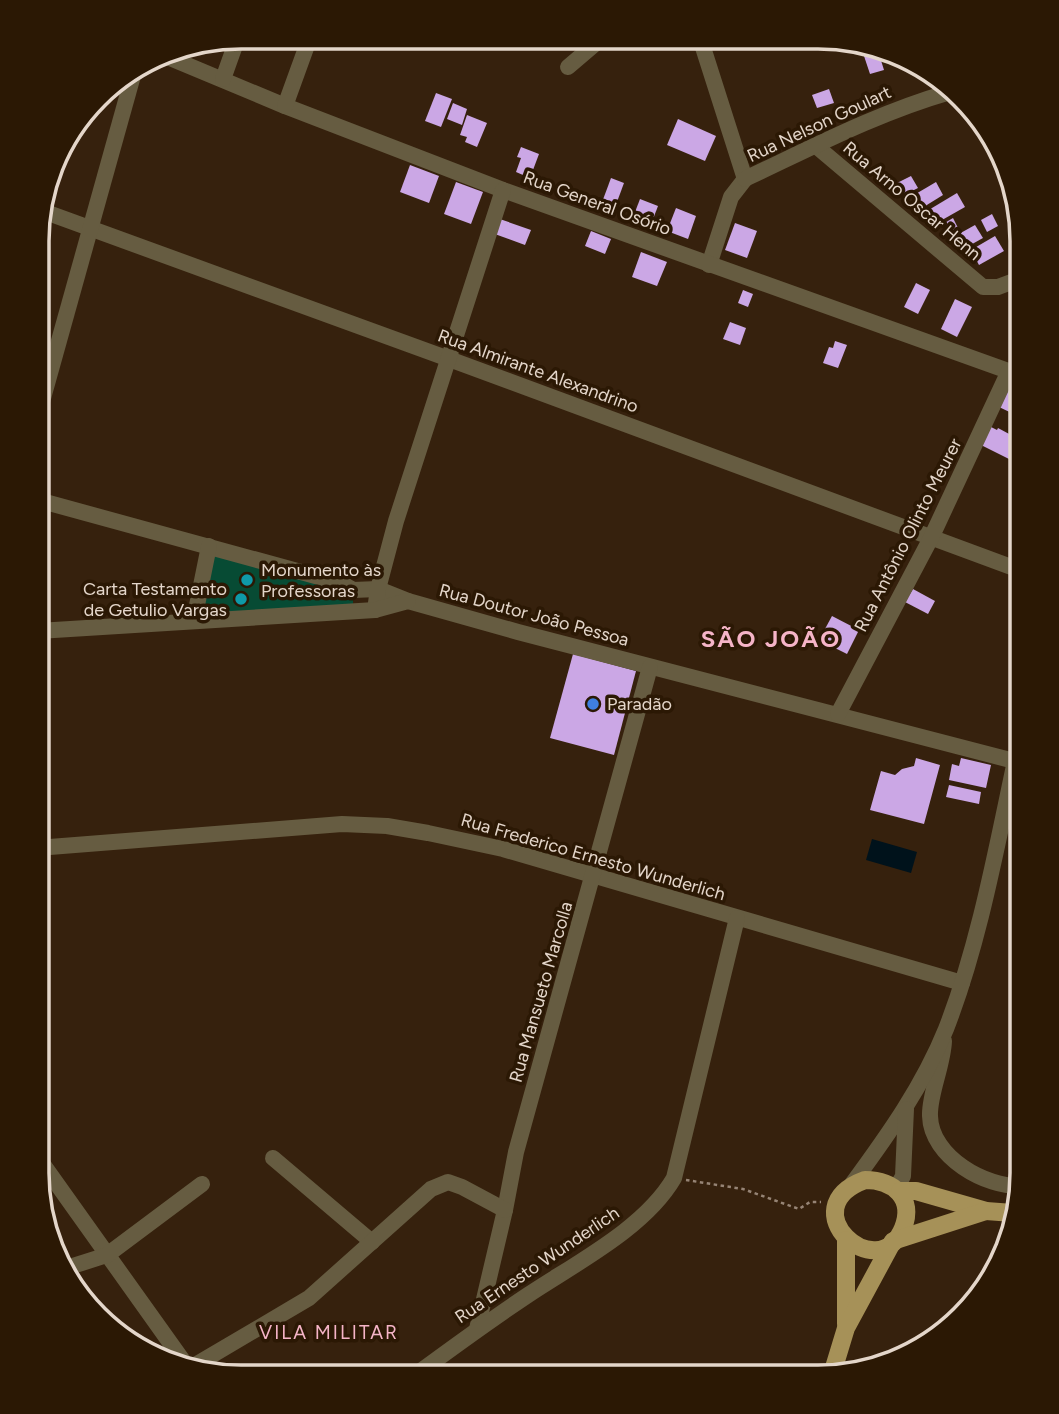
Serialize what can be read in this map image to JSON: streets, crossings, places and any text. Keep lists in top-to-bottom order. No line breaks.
{"streets":{"street":["Rua Nelson Goulart","Rua Arno Oscar Henn","Rua General Osório","Rua Almirante Alexandrino","Rua Antônio Olinto Meurer","Rua Doutor João Pessoa","Rua Frederico Ernesto Wunderlich","Rua Mansueto Marcolla","Rua Ernesto Wunderlich"]},"crossings":[["Rua Nelson Goulart","Rua Arno Oscar Henn"],["Rua Almirante Alexandrino","Rua Antônio Olinto Meurer"],["Rua Antônio Olinto Meurer","Rua Doutor João Pessoa"],["Rua Doutor João Pessoa","Rua Mansueto Marcolla"],["Rua Frederico Ernesto Wunderlich","Rua Mansueto Marcolla"],["Rua Mansueto Marcolla","Rua Ernesto Wunderlich"]],"districts":["SÃO JOÃO","VILA MILITAR"],"places":["Monumento às Professoras","Carta Testamento de Getulio Vargas","Paradão"]}
